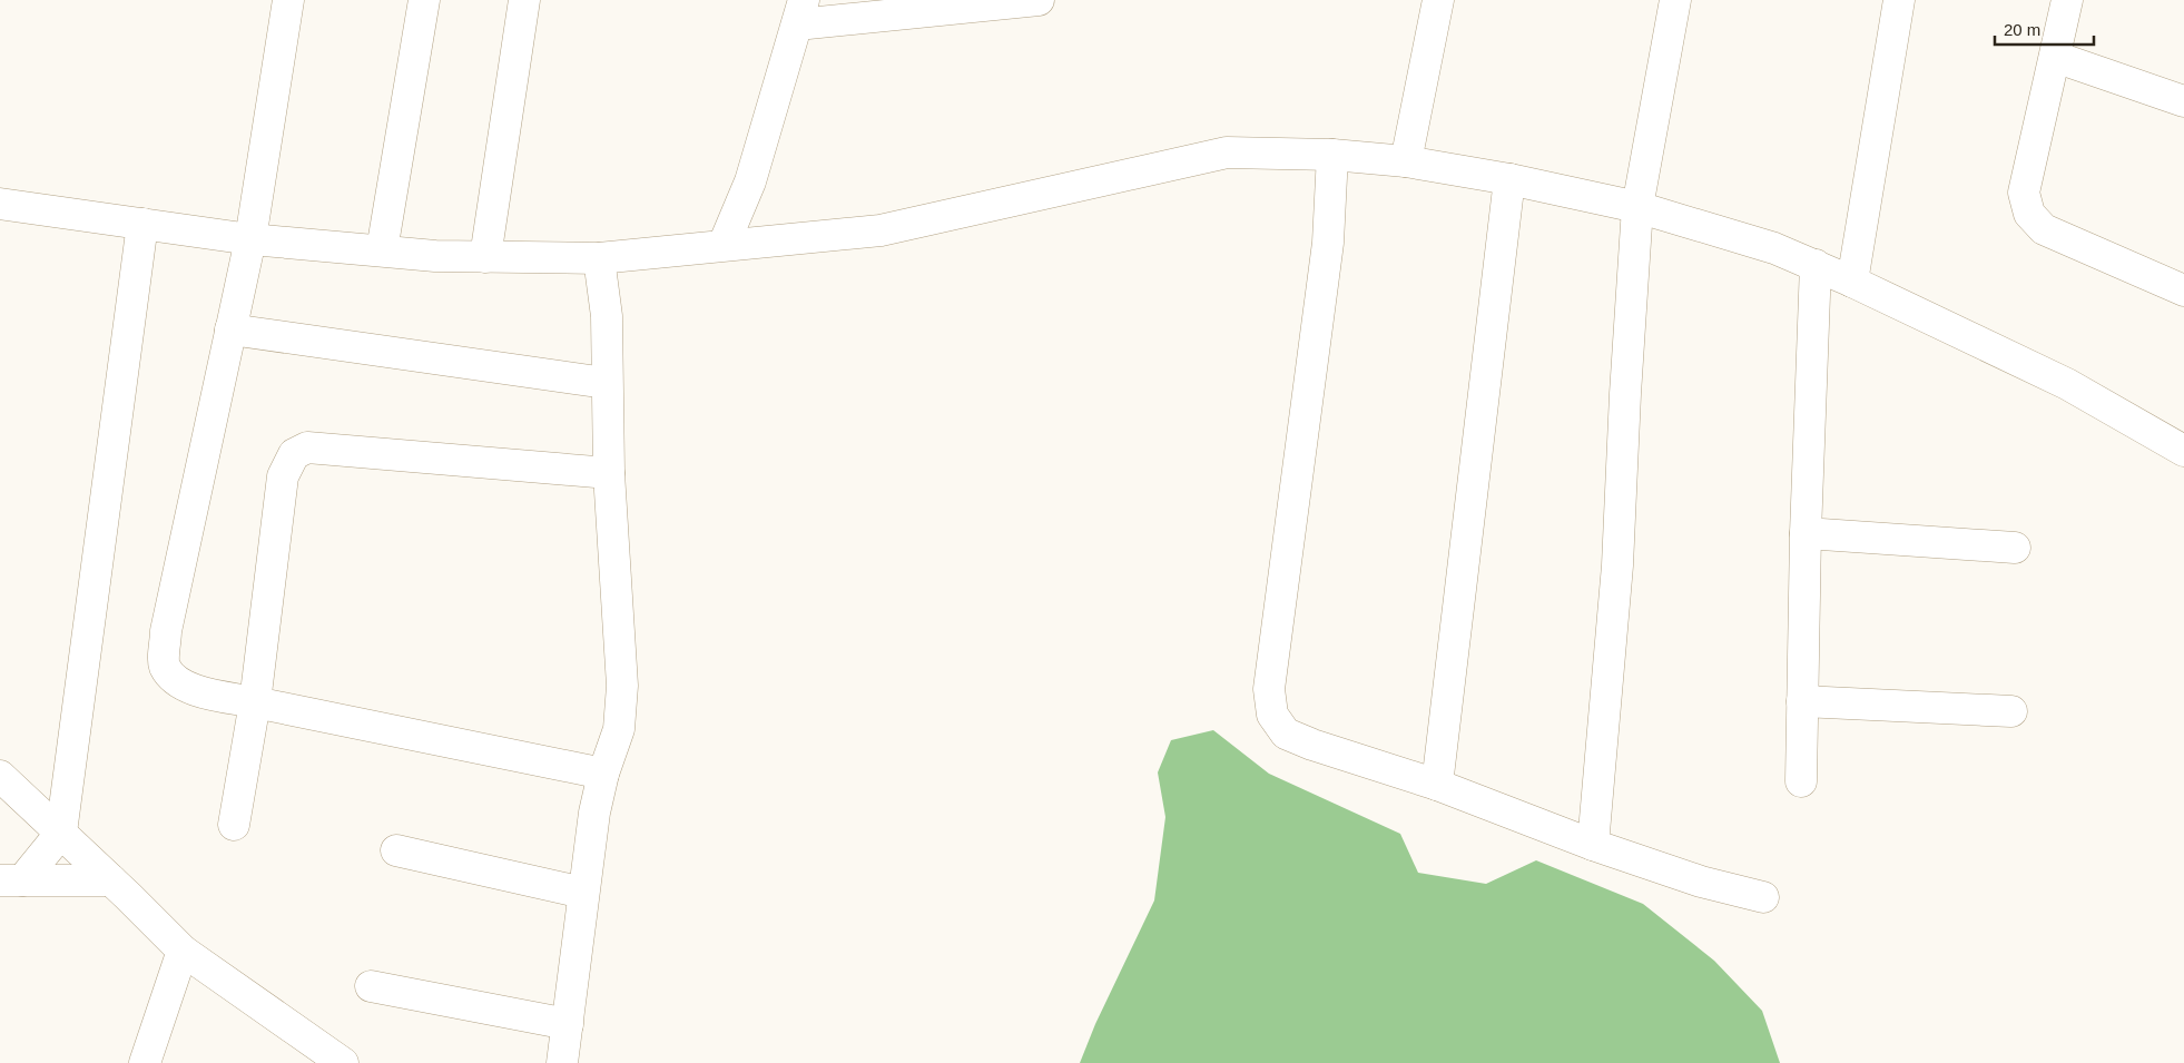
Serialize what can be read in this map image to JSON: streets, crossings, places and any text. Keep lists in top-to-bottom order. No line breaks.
{"scale_bar":"20 m"}
